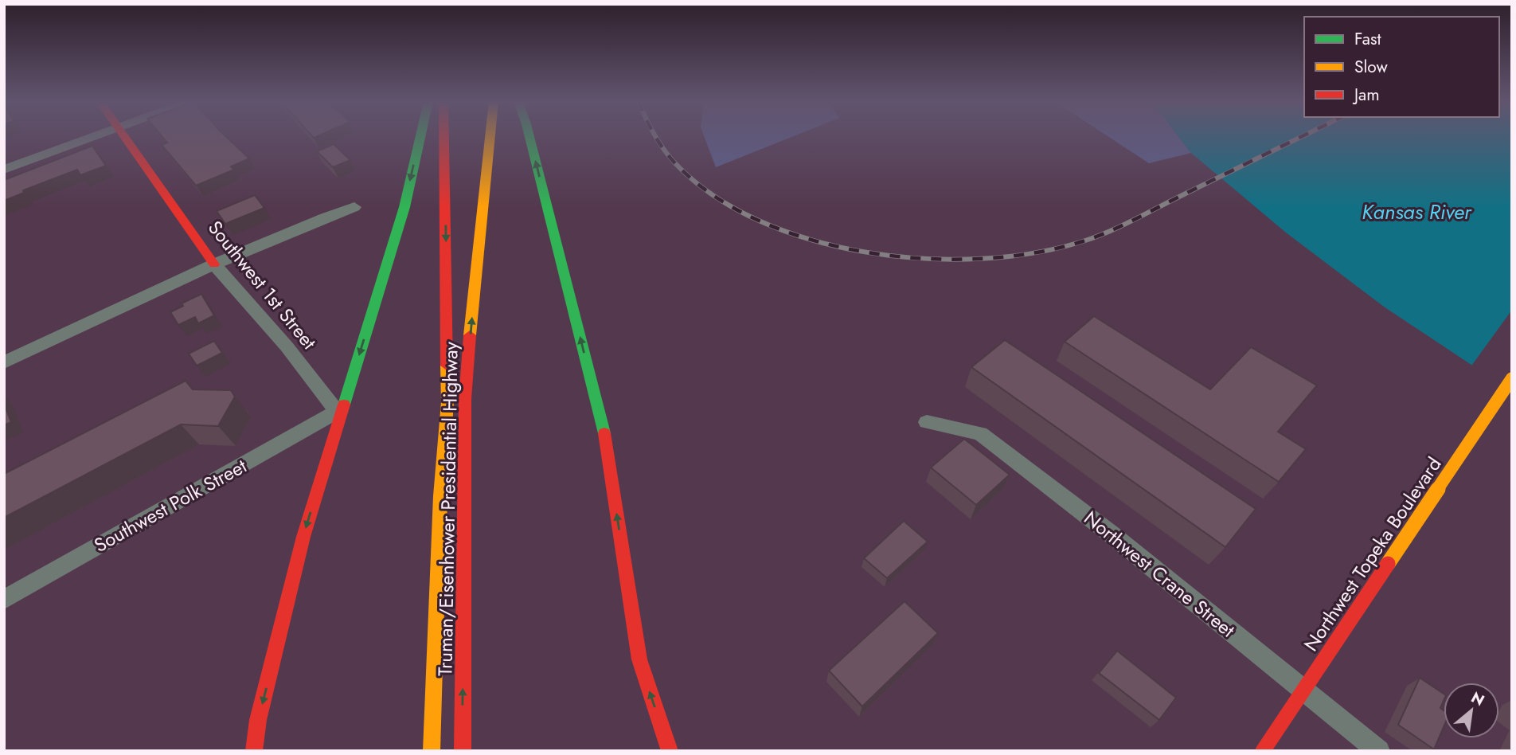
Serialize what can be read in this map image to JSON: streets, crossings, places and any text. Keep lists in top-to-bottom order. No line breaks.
{"streets":{"main road":["Southwest 1st Street","Truman/Eisenhower Presidential Highway","Northwest Topeka Boulevard"],"street":["Southwest Polk Street","Northwest Crane Street"]},"crossings":[["Southwest 1st Street","Southwest Polk Street"]],"water":["Kansas River"],"legend":["Fast","Slow","Jam"],"north":"top right"}
